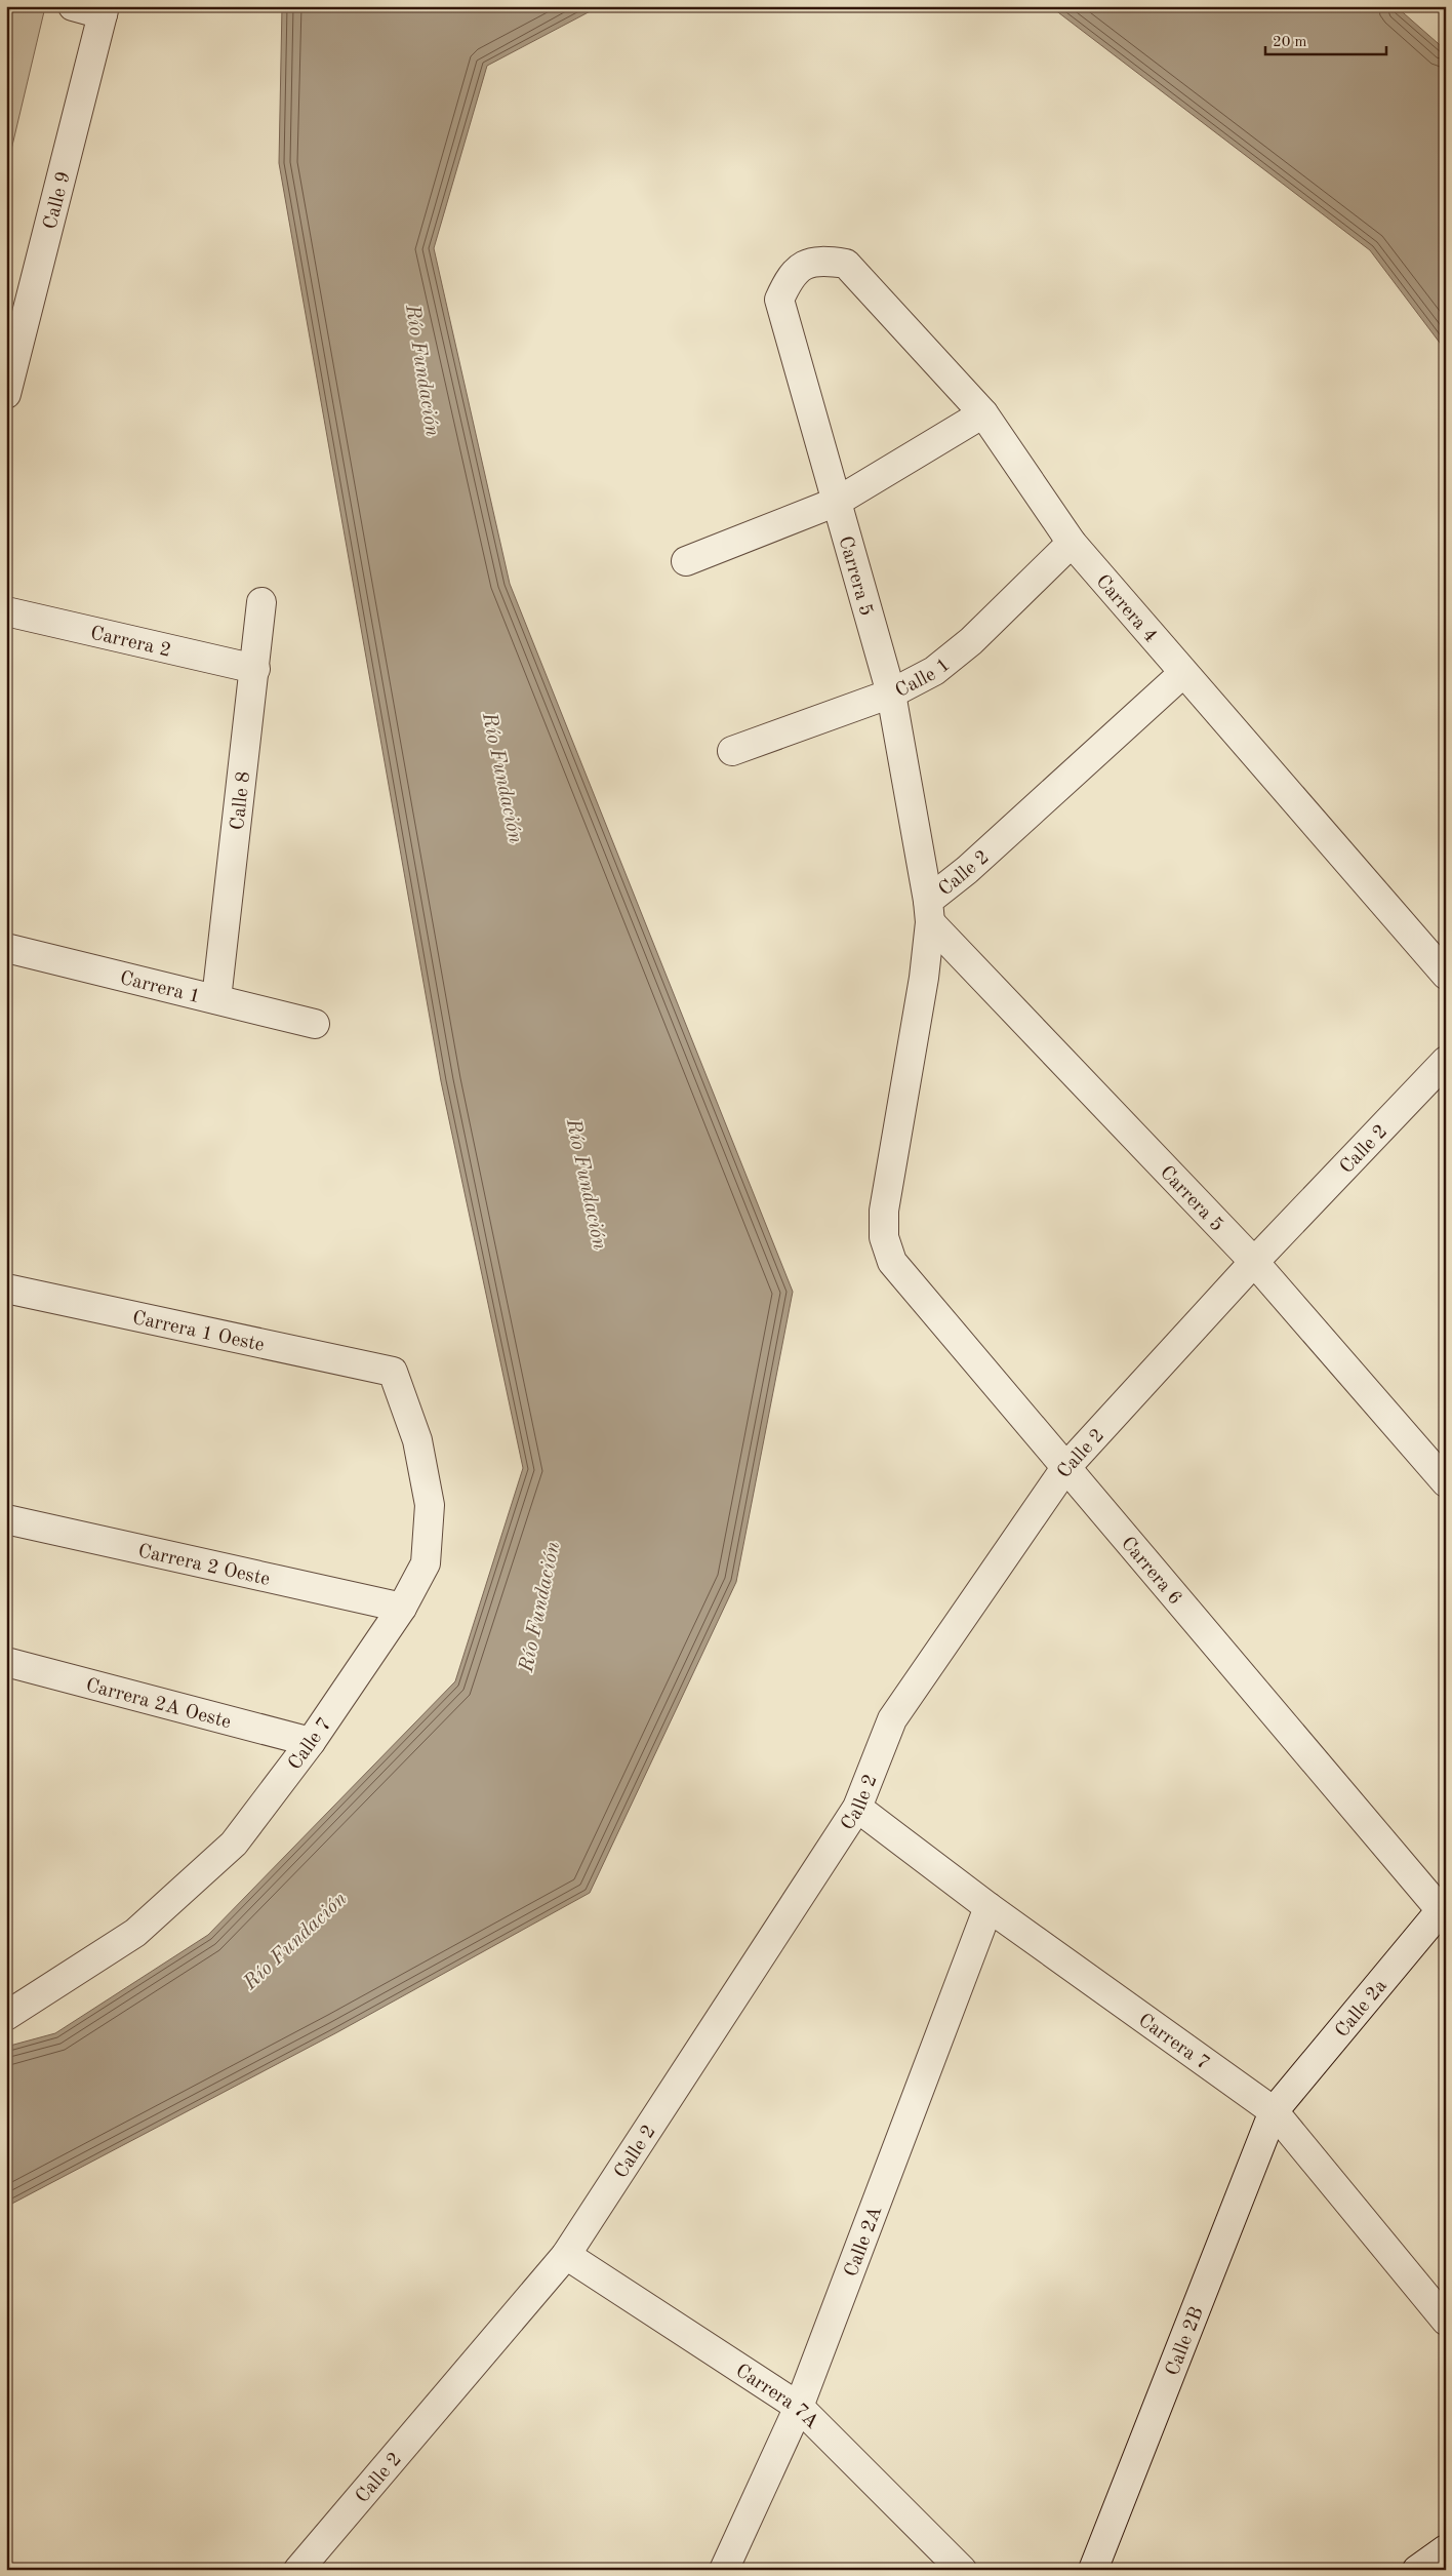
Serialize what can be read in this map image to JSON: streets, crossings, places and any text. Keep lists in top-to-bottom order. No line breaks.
{"streets":{"street":["Calle 9","Carrera 5","Carrera 4","Carrera 2","Calle 1","Calle 8","Calle 2","Carrera 1","Carrera 1 Oeste","Carrera 2 Oeste","Carrera 6","Carrera 2A Oeste","Calle 7","Calle 2a","Carrera 7","Calle 2A","Calle 2B","Carrera 7A"]},"crossings":[["Carrera 5","Carrera 4"],["Carrera 5","Calle 1"],["Carrera 5","Calle 2"],["Carrera 4","Calle 1"],["Carrera 4","Calle 2"],["Carrera 2","Calle 8"],["Calle 8","Carrera 1"],["Calle 2","Carrera 6"],["Calle 2","Carrera 7"],["Calle 2","Carrera 7A"],["Carrera 1 Oeste","Calle 7"],["Carrera 2 Oeste","Calle 7"],["Carrera 6","Calle 2a"],["Carrera 2A Oeste","Calle 7"],["Calle 2a","Carrera 7"],["Calle 2a","Calle 2B"],["Carrera 7","Calle 2A"],["Carrera 7","Calle 2B"],["Calle 2A","Carrera 7A"]],"water":["Río Fundación"],"scale_bar":"20 m"}
